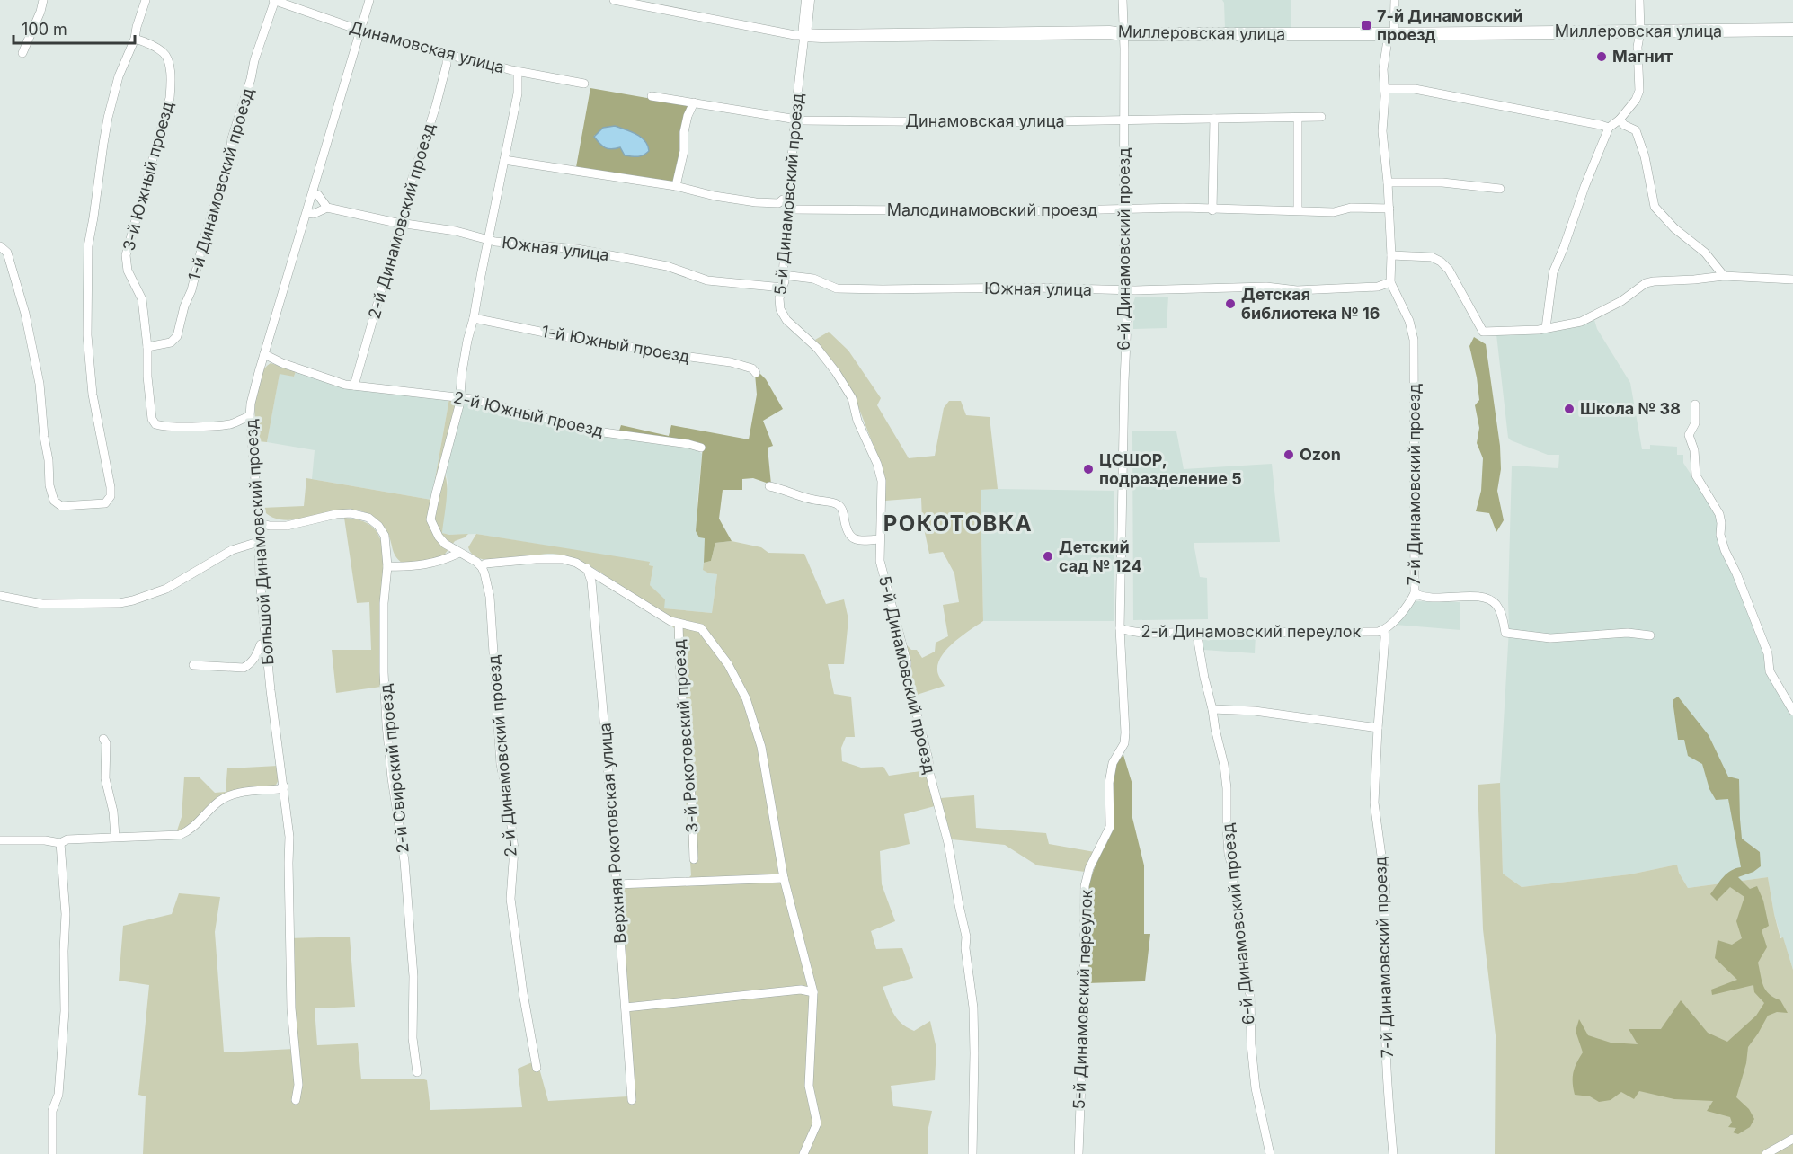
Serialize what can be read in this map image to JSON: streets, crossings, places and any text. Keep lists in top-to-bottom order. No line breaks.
{"streets":{"street":["Миллеровская улица","Динамовская улица","3-й Южный проезд","1-й Динамовский проезд","5-й Динамовский проезд","Малодинамовский проезд","2-й Динамовский проезд","Южная улица","6-й Динамовский проезд","1-й Южный проезд","2-й Южный проезд","7-й Динамовский проезд","Большой Динамовский проезд","2-й Динамовский переулок","3-й Рокотовский проезд","2-й Свирский проезд","Верхняя Рокотовская улица","5-й Динамовский переулок"]},"crossings":[["Миллеровская улица","5-й Динамовский проезд"],["Миллеровская улица","6-й Динамовский проезд"],["Миллеровская улица","7-й Динамовский проезд"],["Динамовская улица","1-й Динамовский проезд"],["Динамовская улица","5-й Динамовский проезд"],["Динамовская улица","2-й Динамовский проезд"],["Динамовская улица","6-й Динамовский проезд"],["Динамовская улица","Большой Динамовский проезд"],["3-й Южный проезд","1-й Динамовский проезд"],["3-й Южный проезд","Большой Динамовский проезд"],["5-й Динамовский проезд","Малодинамовский проезд"],["5-й Динамовский проезд","Южная улица"],["Малодинамовский проезд","6-й Динамовский проезд"],["Малодинамовский проезд","7-й Динамовский проезд"],["2-й Динамовский проезд","Южная улица"],["2-й Динамовский проезд","2-й Южный проезд"],["2-й Динамовский проезд","3-й Рокотовский проезд"],["Южная улица","6-й Динамовский проезд"],["Южная улица","7-й Динамовский проезд"],["Южная улица","Большой Динамовский проезд"],["6-й Динамовский проезд","2-й Динамовский переулок"],["6-й Динамовский проезд","5-й Динамовский переулок"],["2-й Южный проезд","Большой Динамовский проезд"],["7-й Динамовский проезд","2-й Динамовский переулок"],["Большой Динамовский проезд","2-й Свирский проезд"],["2-й Динамовский переулок","5-й Динамовский переулок"],["3-й Рокотовский проезд","Верхняя Рокотовская улица"]],"districts":["РОКОТОВКА"],"places":{"transit":["7-й Динамовский проезд"],"other":["Магнит","Детская библиотека № 16","Школа № 38","Ozon","ЦСШОР, подразделение 5","Детский сад № 124"]},"scale_bar":"100 m"}
